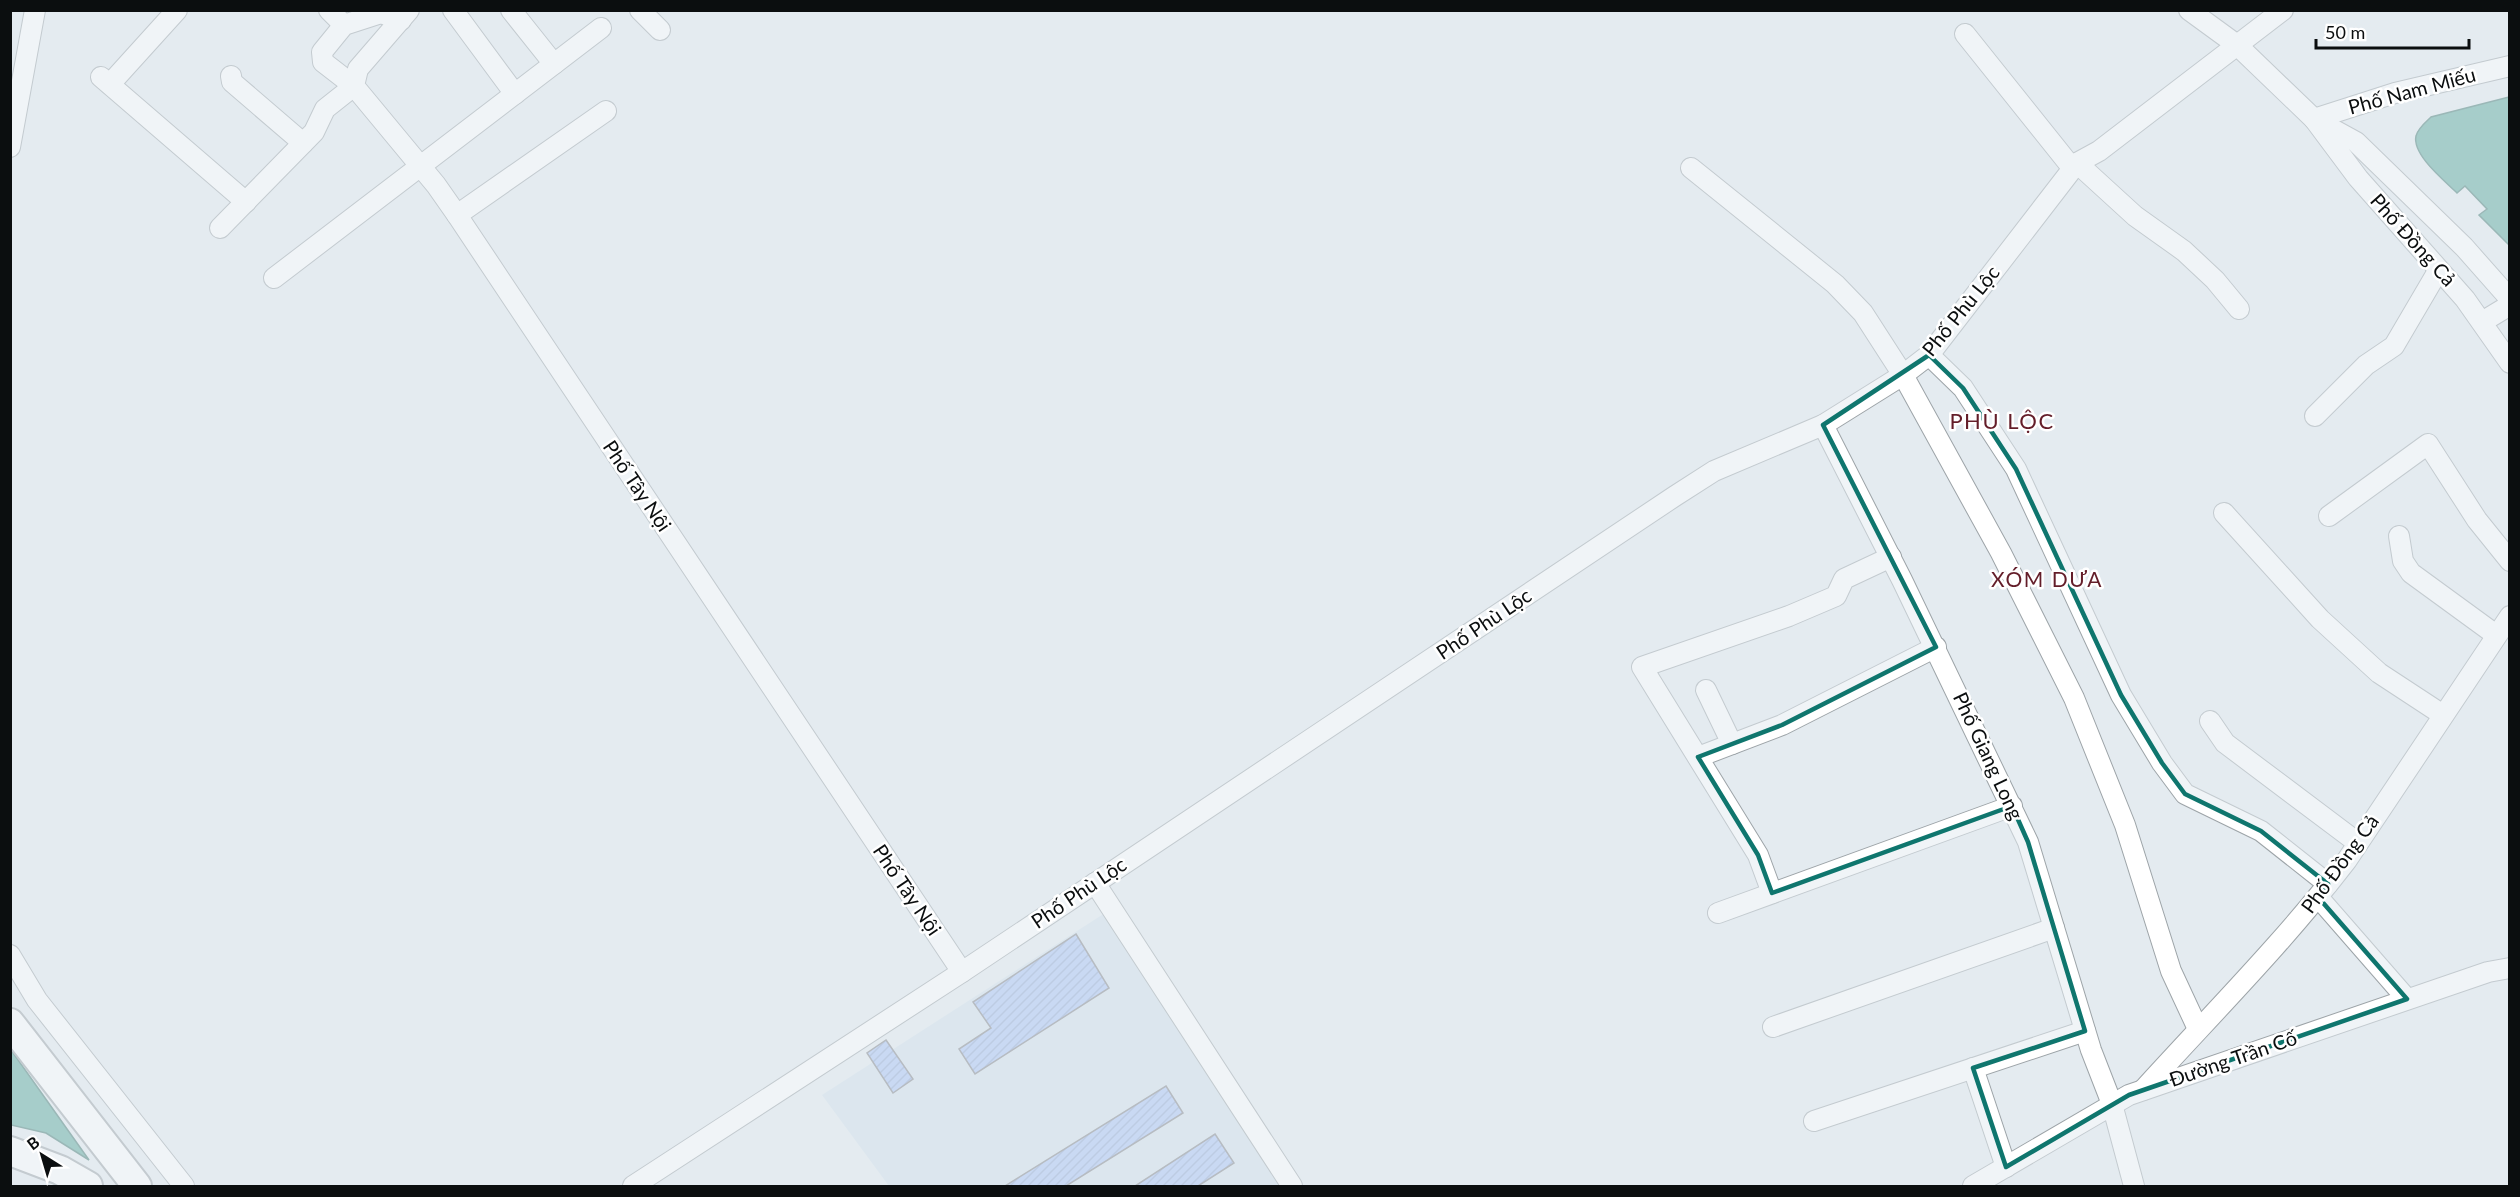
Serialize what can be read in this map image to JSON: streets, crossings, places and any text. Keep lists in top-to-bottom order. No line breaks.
{"streets":{"street":["Phố Nam Miếu","Phố Đồng Cả","Phố Phù Lộc","Phố Tây Nội","Phố Giang Long","Đường Trần Cố"]},"crossings":[["Phố Nam Miếu","Phố Đồng Cả"],["Phố Đồng Cả","Đường Trần Cố"],["Phố Phù Lộc","Phố Tây Nội"],["Phố Phù Lộc","Phố Giang Long"],["Phố Giang Long","Đường Trần Cố"]],"districts":["PHÙ LỘC","XÓM DƯA"],"scale_bar":"50 m","north":"top left"}
